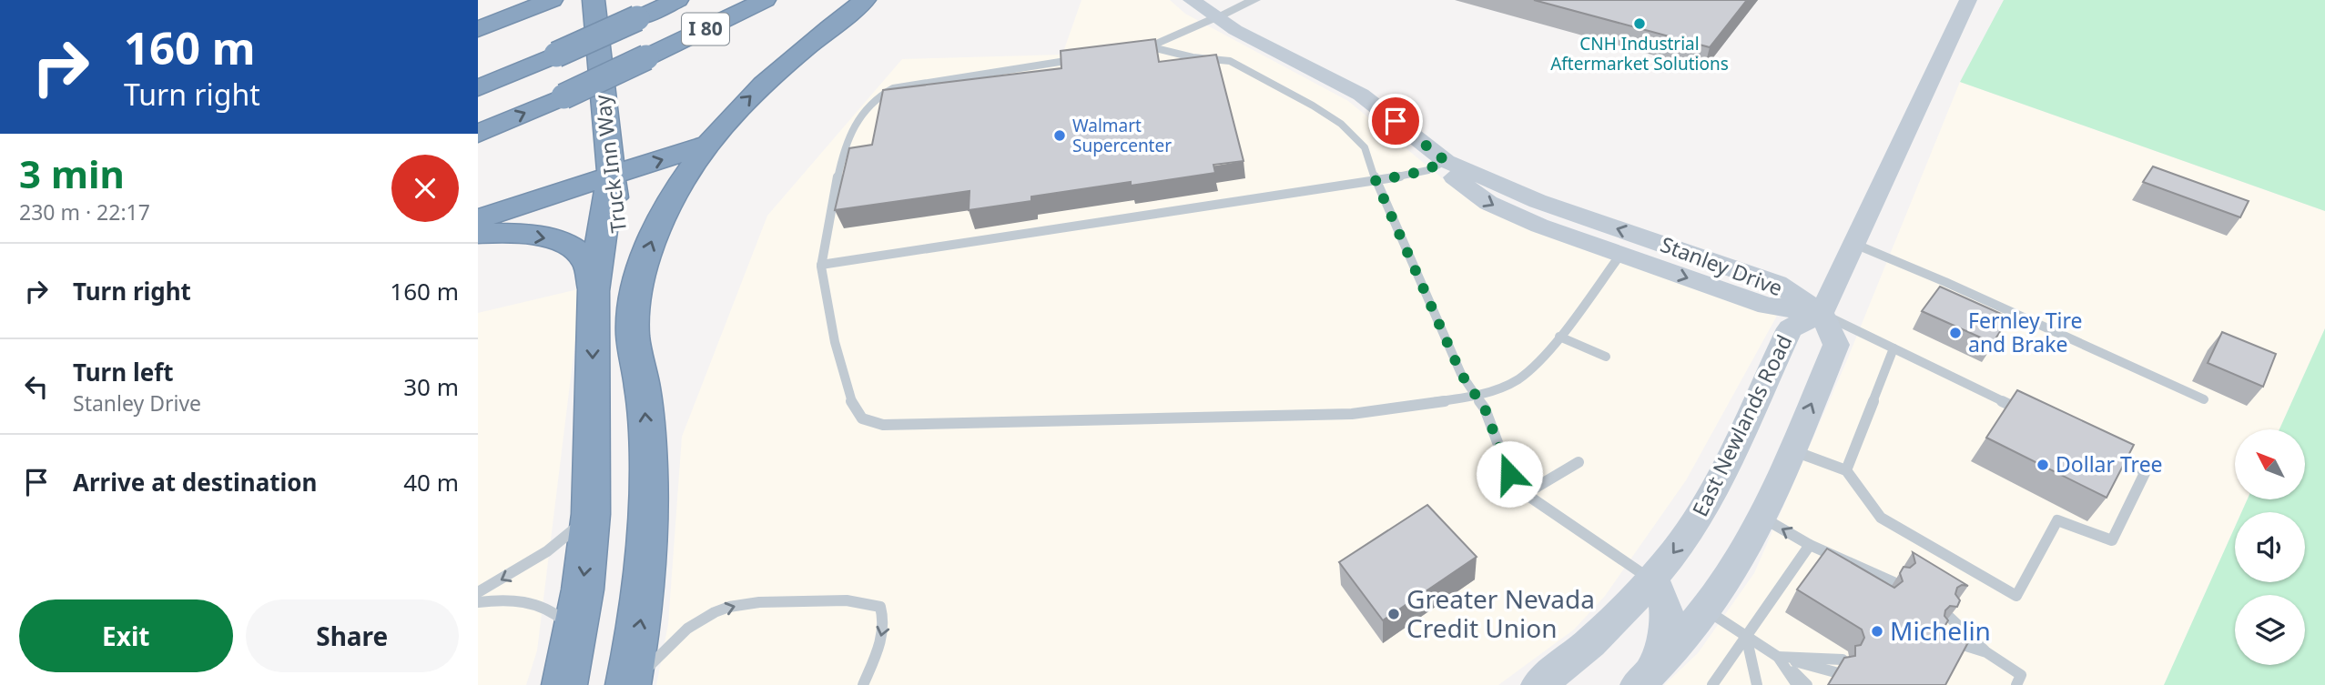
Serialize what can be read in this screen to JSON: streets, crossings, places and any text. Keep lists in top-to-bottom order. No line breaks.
{"streets":{"highway":["I 80","Truck Inn Way"],"street":["Stanley Drive","East Newlands Road"]},"crossings":[["Stanley Drive","East Newlands Road"]],"places":["CNH Industrial Aftermarket Solutions","Walmart Supercenter","Fernley Tire and Brake","Dollar Tree","Greater Nevada Credit Union","Michelin"],"north":"top left","page":{"turn":["160 m","Turn right"],"heading":["3 min","230 m · 22:17"],"list":[{"name":"Turn right","value":"160 m"},{"name":"Turn left","note":"Stanley Drive","value":"30 m"},{"name":"Arrive at destination","value":"40 m"}],"buttons":["Exit","Share"]}}
